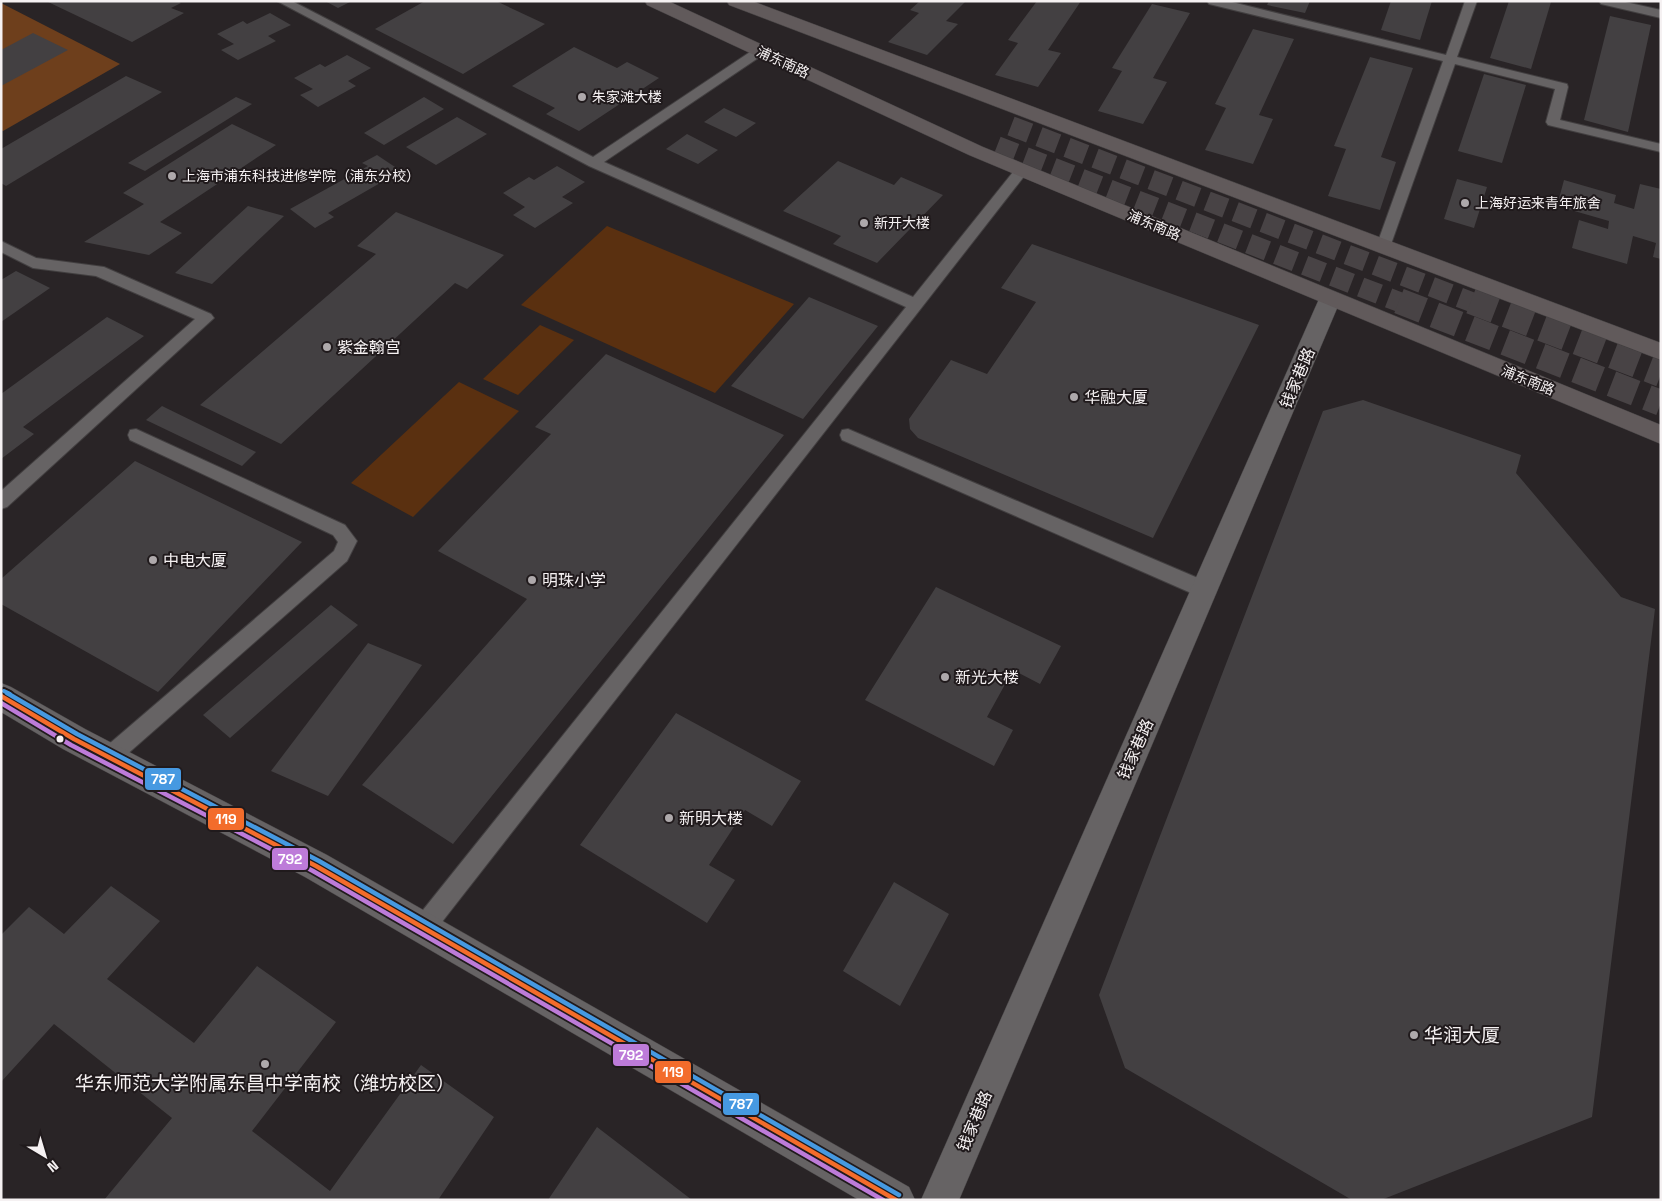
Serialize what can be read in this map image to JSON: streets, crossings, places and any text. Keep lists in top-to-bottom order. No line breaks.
{"streets":{"main road":["浦东南路"],"street":["钱家巷路"]},"crossings":[["浦东南路","钱家巷路"]],"places":["朱家滩大楼","上海市浦东科技进修学院（浦东分校）","上海好运来青年旅舍","新开大楼","紫金翰宫","华融大厦","中电大厦","明珠小学","新光大楼","新明大楼","华润大厦","华东师范大学附属东昌中学南校（潍坊校区）"],"lines":["transit line 787","transit line 119","transit line 792"],"north":"bottom right"}
